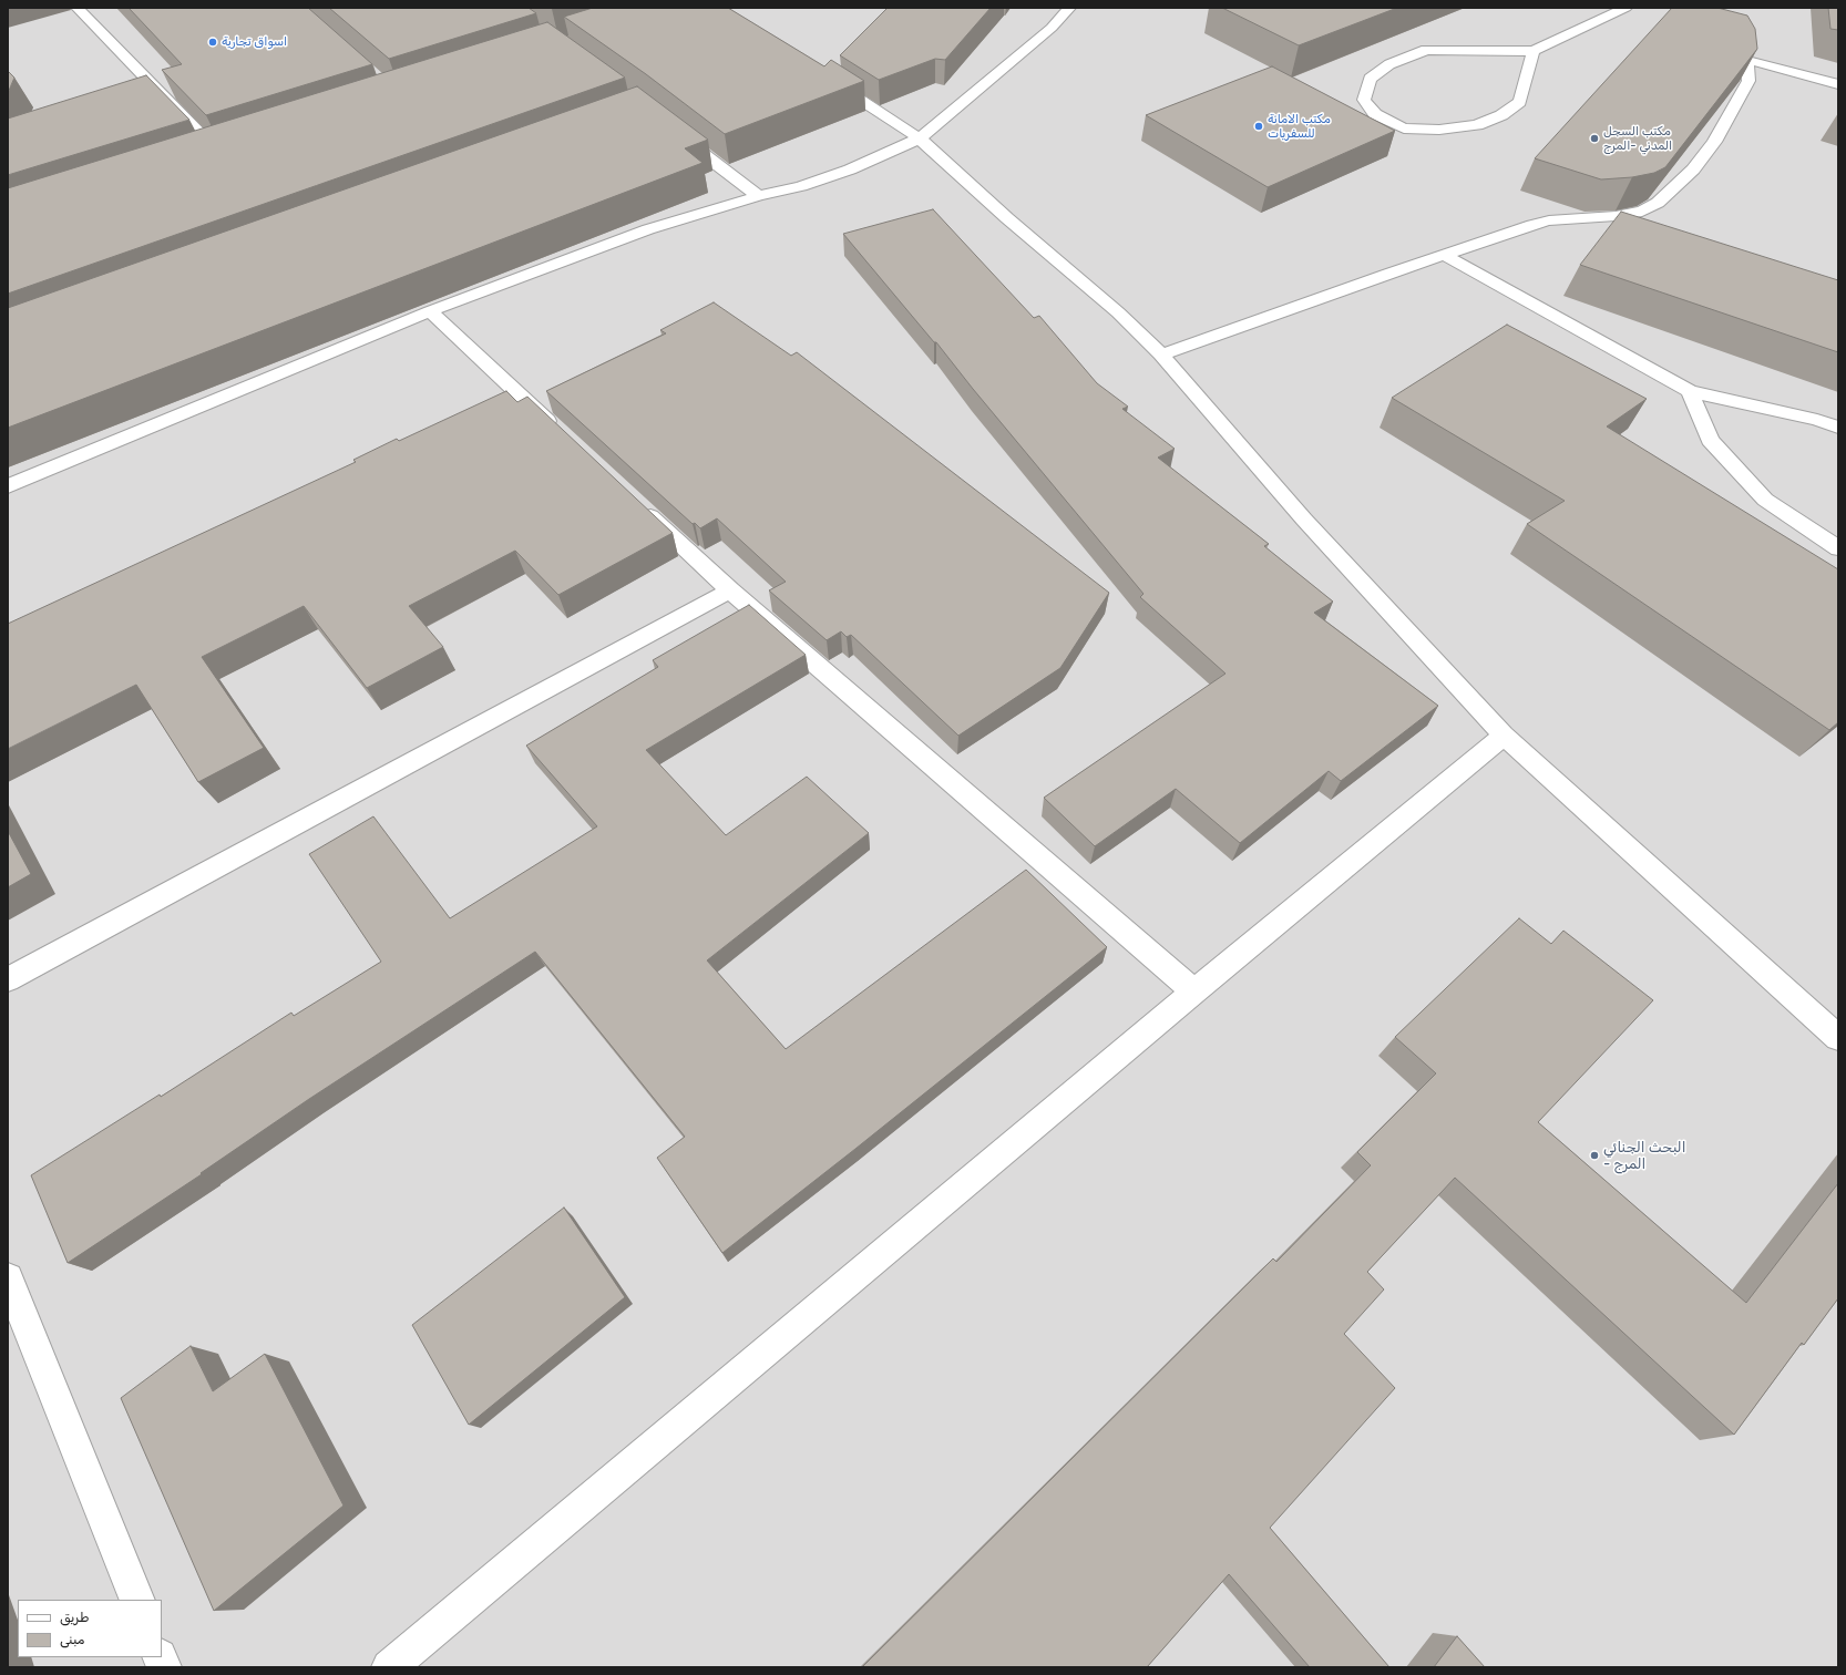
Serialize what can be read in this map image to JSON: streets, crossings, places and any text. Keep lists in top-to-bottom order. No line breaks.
{"places":["اسواق تجارية","مكتب الامانة للسفريات","مكتب السجل المدني -المرج","البحث الجنائي - المرج"],"legend":["طريق","مبنى"]}
